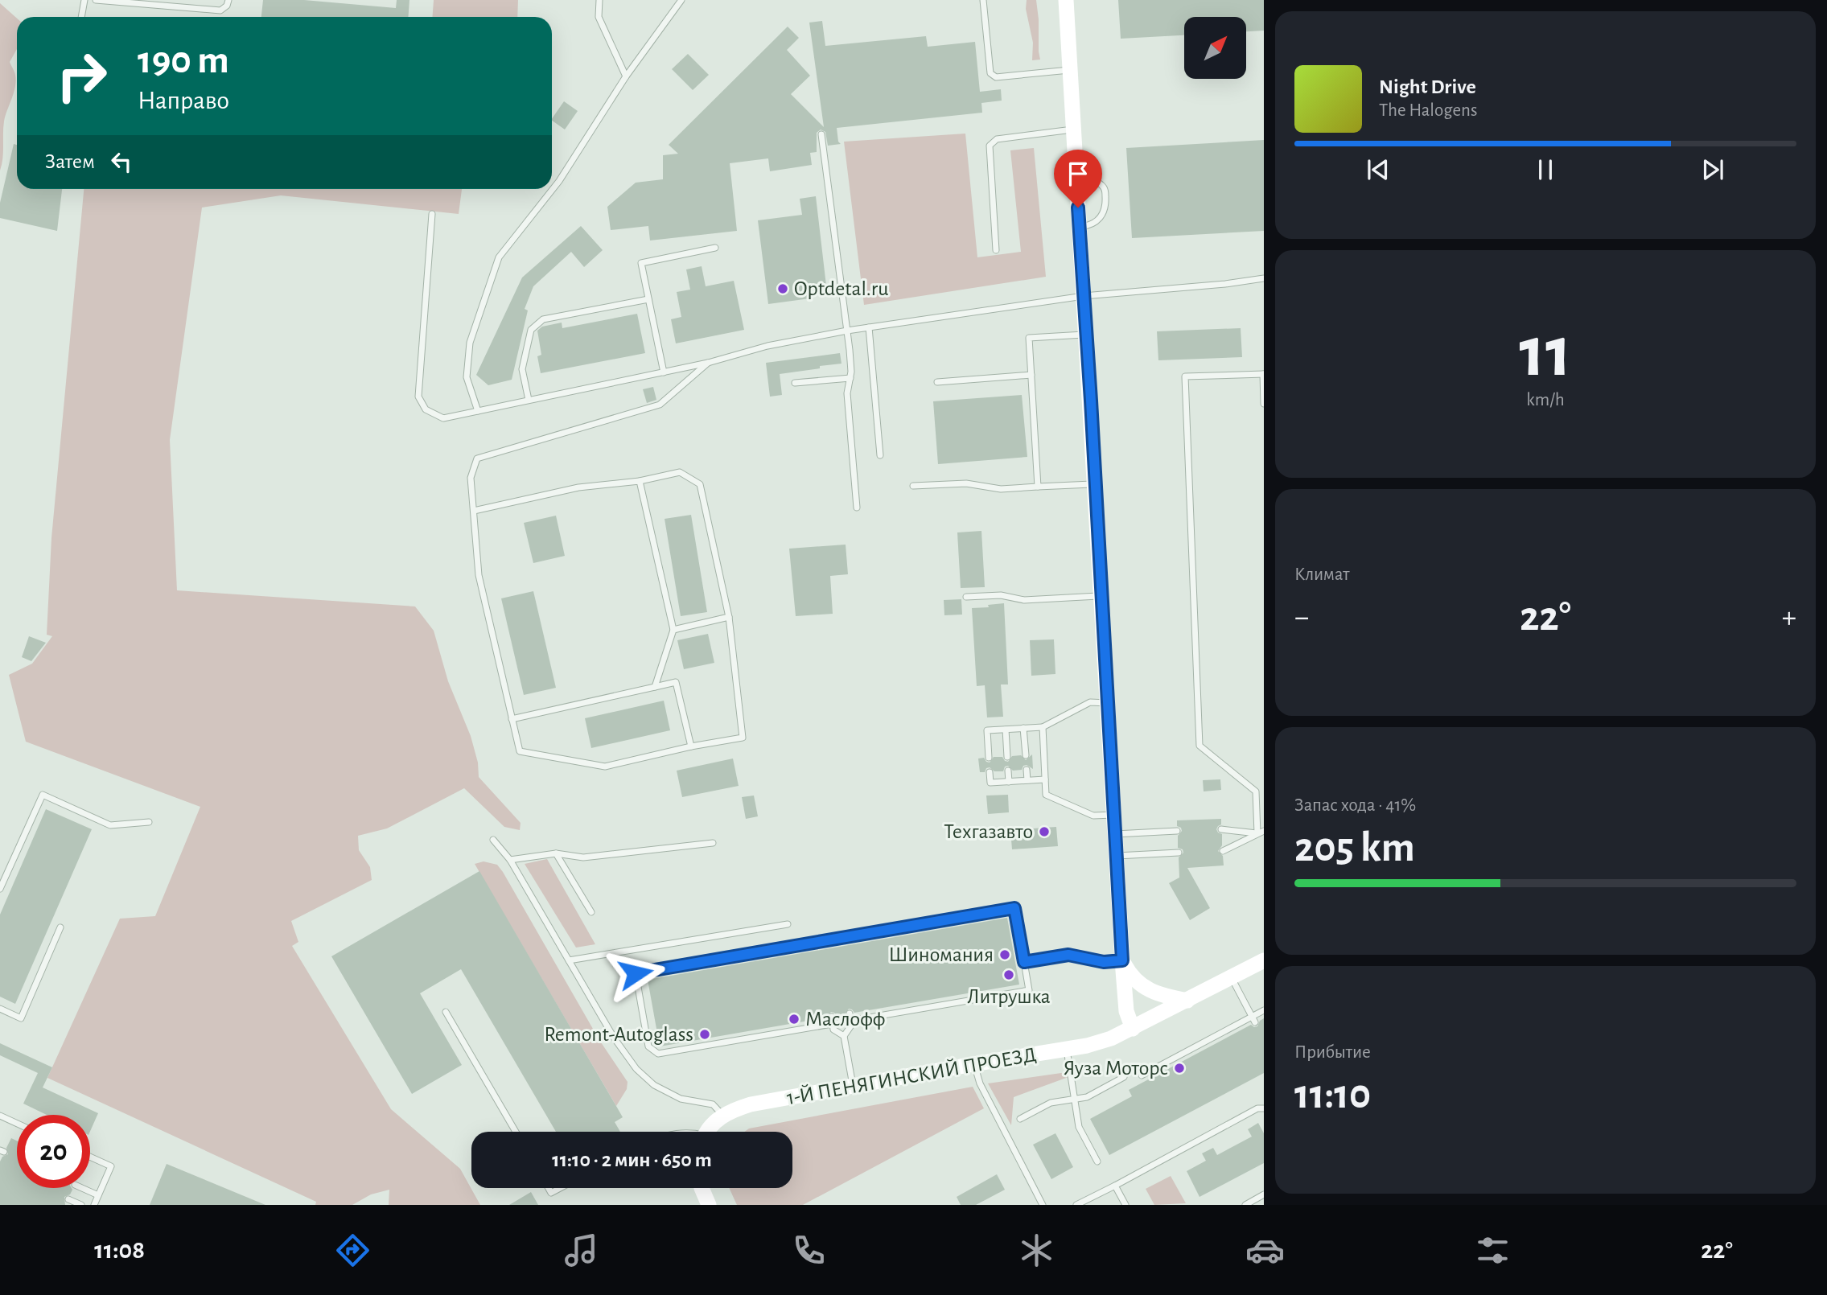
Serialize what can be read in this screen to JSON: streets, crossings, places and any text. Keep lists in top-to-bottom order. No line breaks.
{"streets":{"street":["1-Й ПЕНЯГИНСКИЙ ПРОЕЗД"]},"places":["Optdetal.ru","Техгазавто","Шиномания","Литрушка","Маслофф","Remont-Autoglass","Яуза Моторс"],"north":"top right","page":{"turn":["190 m","Направо"],"song":["Night Drive","The Halogens"],"then":"Затем","tile":[["11","km/h"],"Климат",["Запас хода · 41%","205 km"],["Прибытие","11:10"]],"heat":["−","22°","+"],"limit":"20","trip":"11:10 · 2 мин · 650 m","tabs":["11:08","22°"]}}
